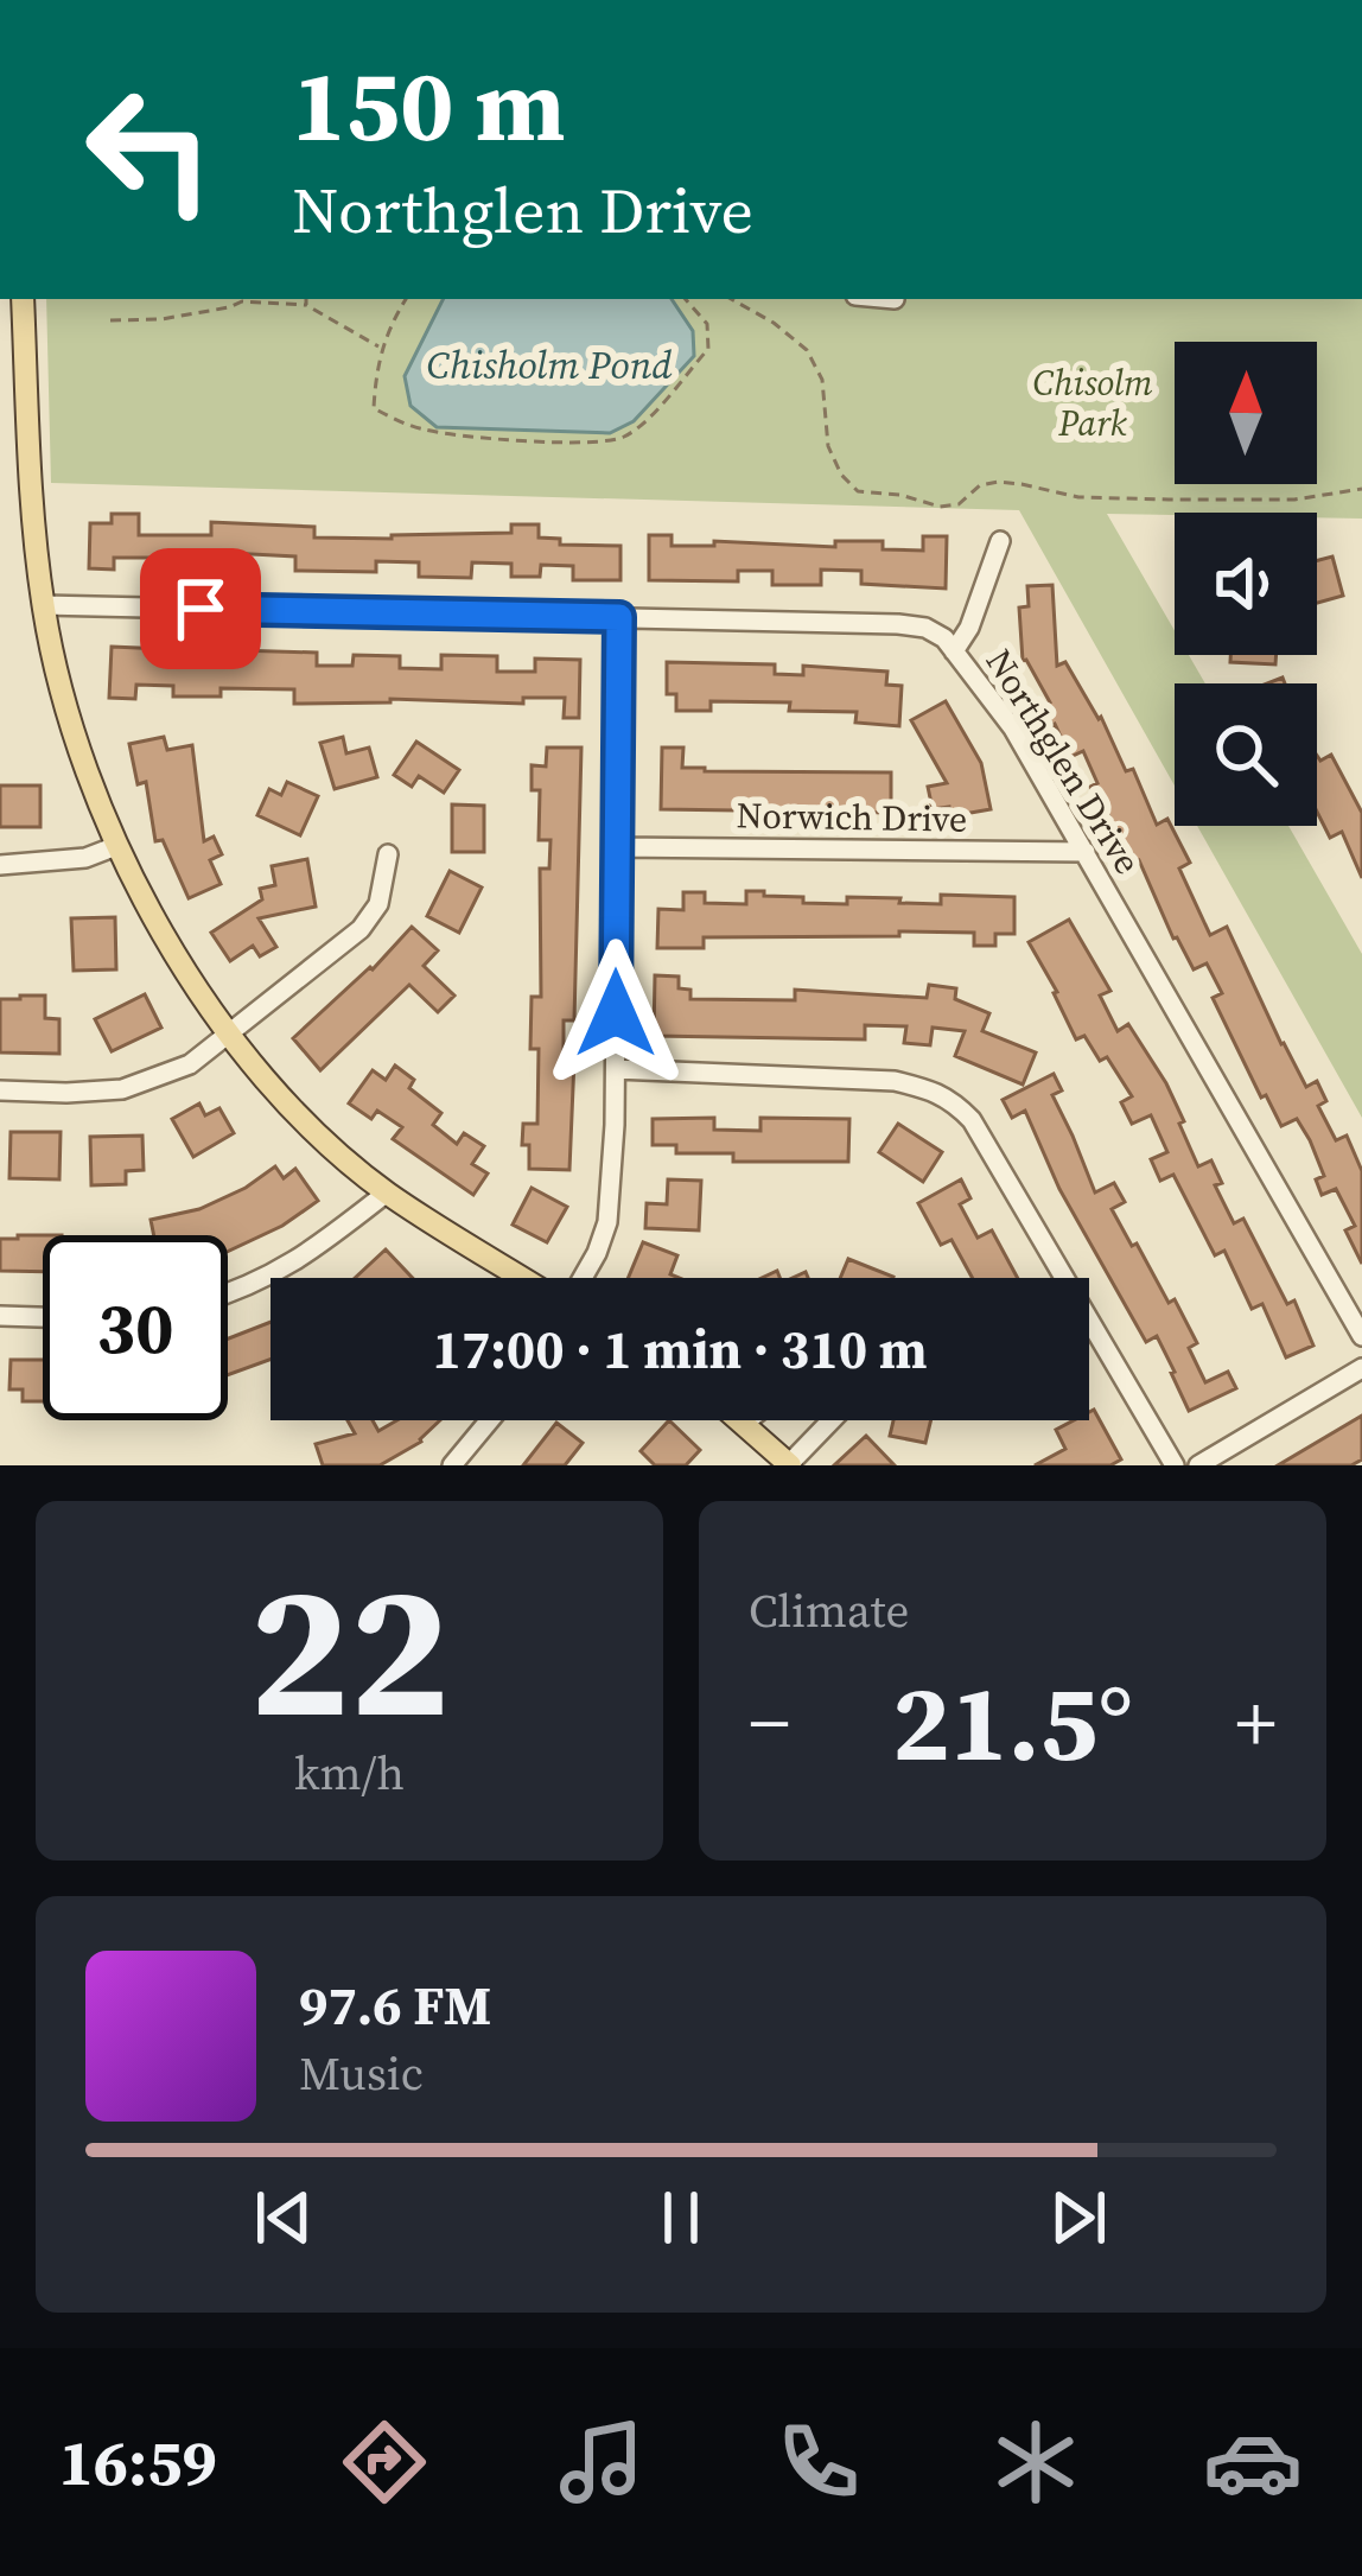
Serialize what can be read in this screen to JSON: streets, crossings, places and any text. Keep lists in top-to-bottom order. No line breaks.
{"streets":{"street":["Northglen Drive","Norwich Drive"]},"crossings":[["Northglen Drive","Norwich Drive"]],"water":["Chisholm Pond"],"parks":["Chisolm Park"],"north":"top","page":{"turn":["150 m","Northglen Drive"],"limit":"30","trip":"17:00 · 1 min · 310 m","tile":[["22","km/h"],"Climate"],"heat":["−","21.5°","+"],"song":["97.6 FM","Music"],"tabs":"16:59"}}
